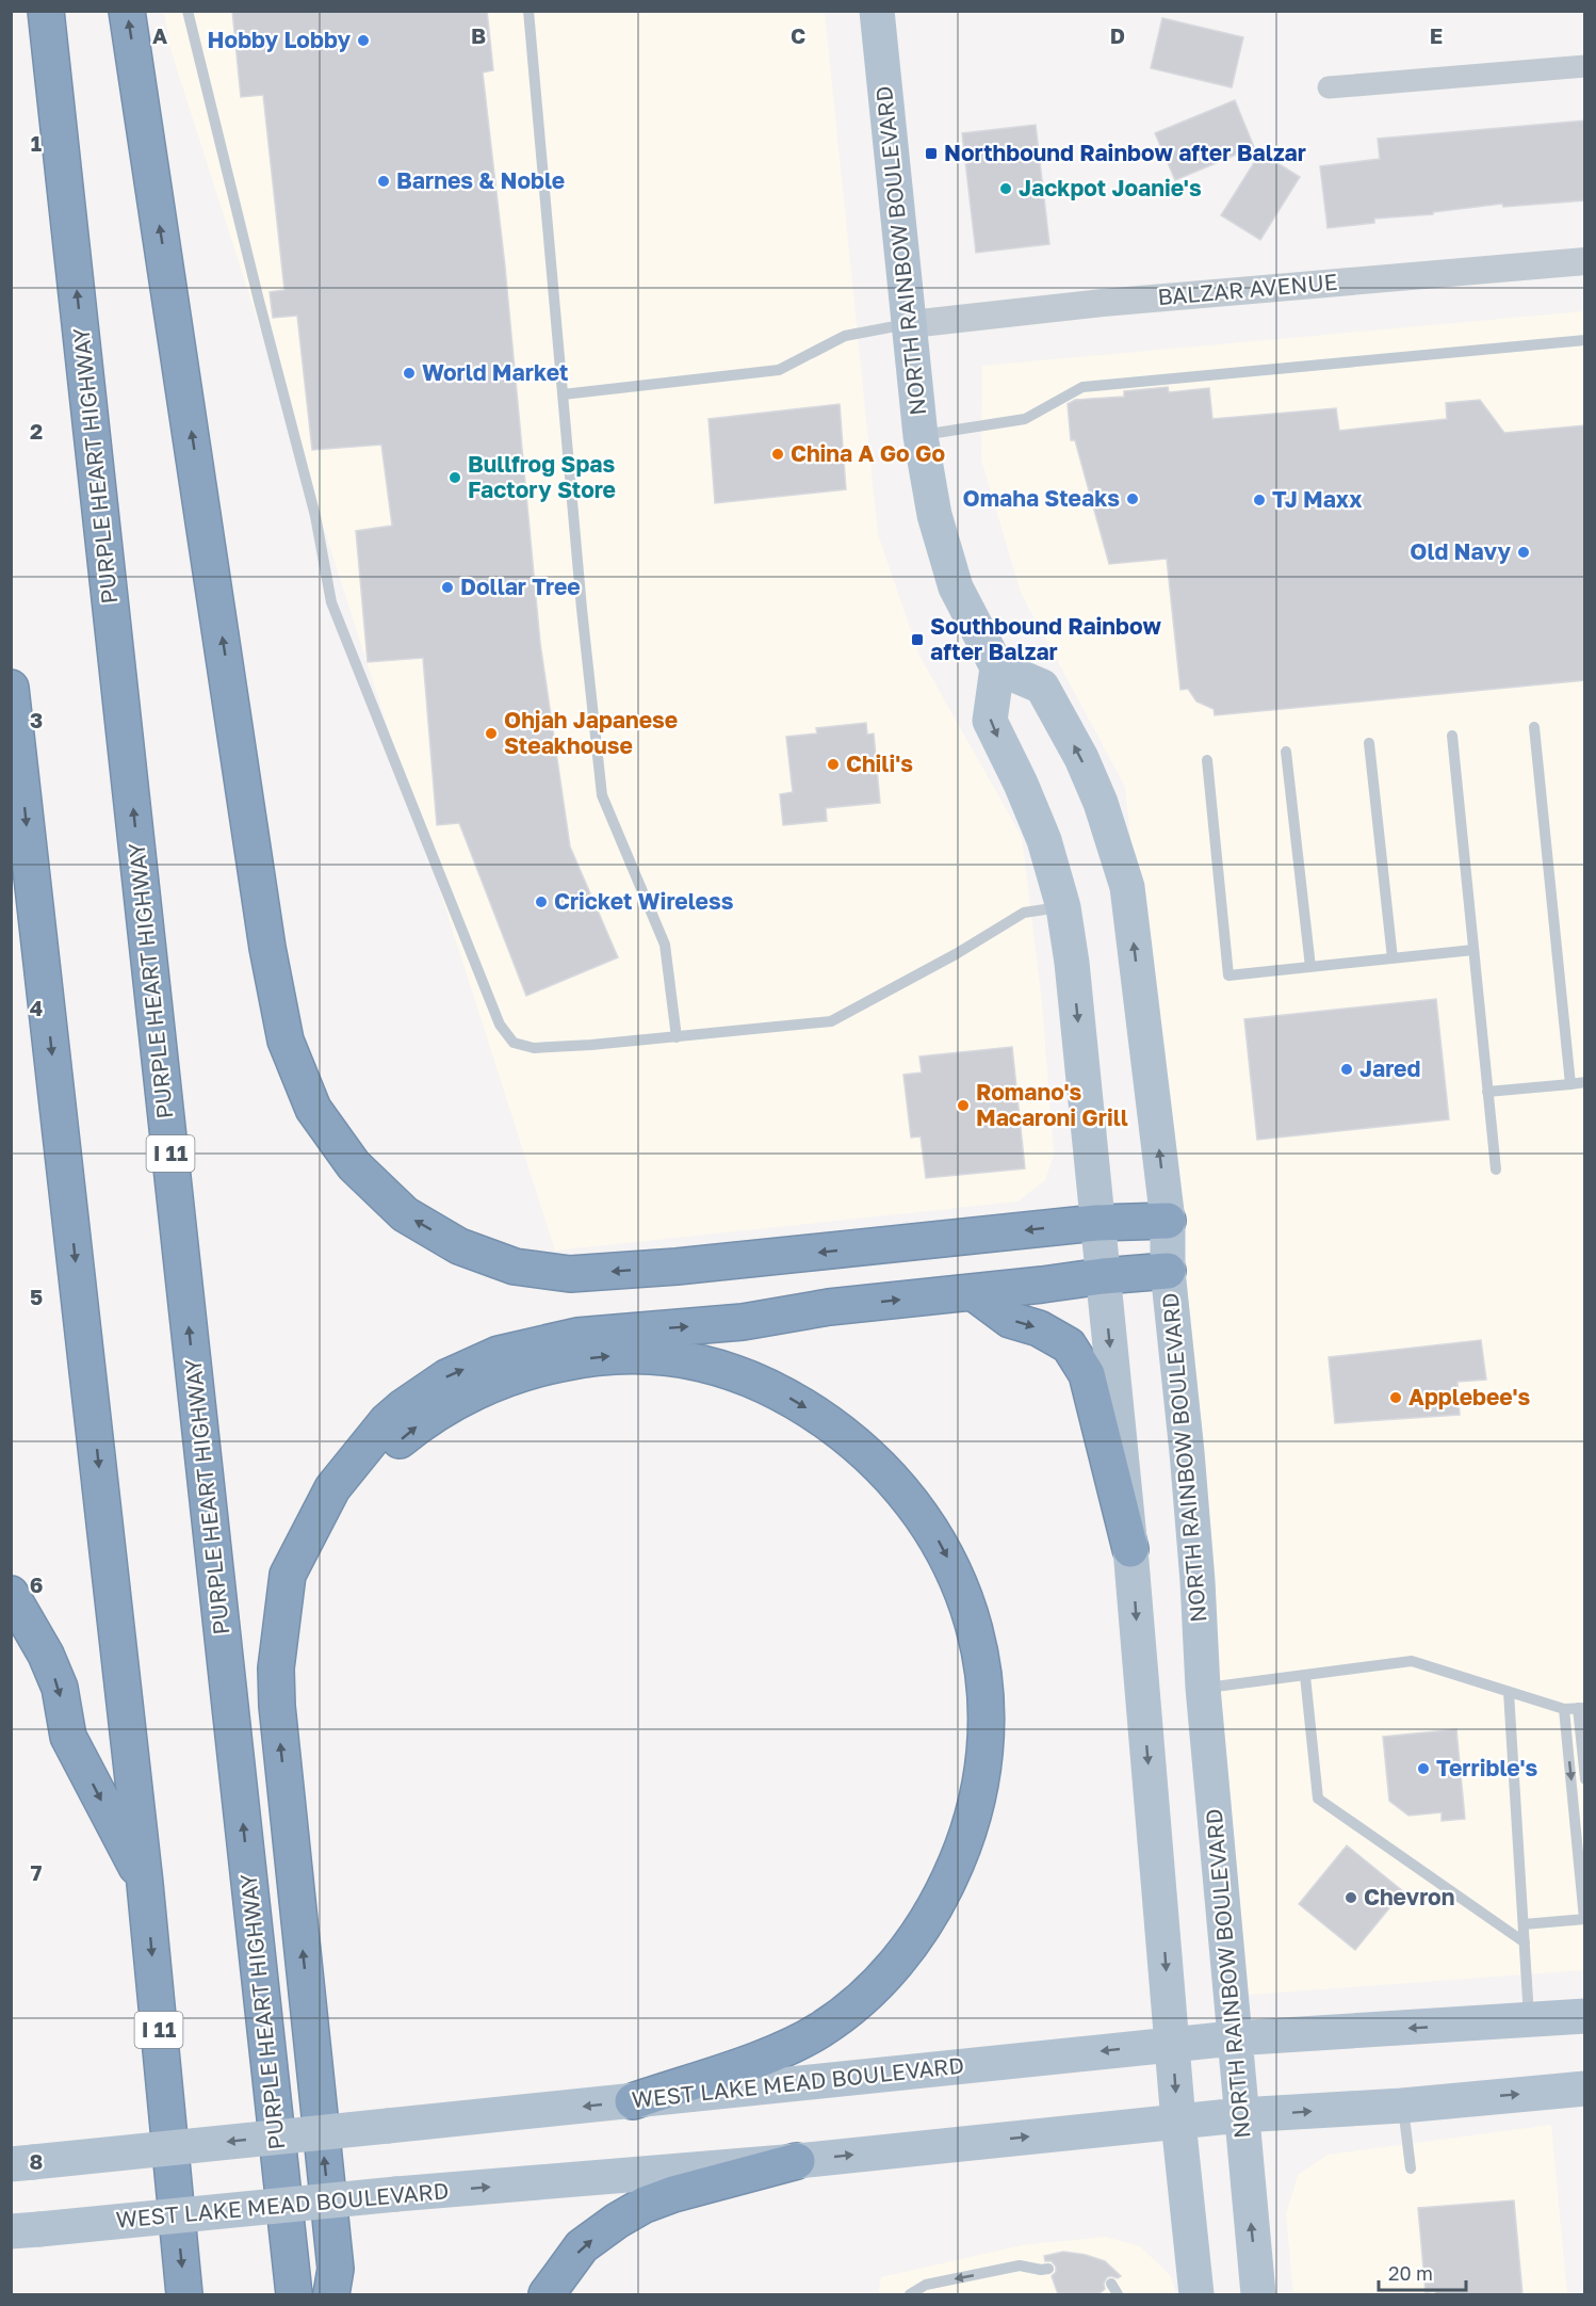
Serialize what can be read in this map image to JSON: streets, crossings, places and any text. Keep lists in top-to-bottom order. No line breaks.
{"streets":{"highway":["PURPLE HEART HIGHWAY","I 11"],"main road":["NORTH RAINBOW BOULEVARD","WEST LAKE MEAD BOULEVARD"],"street":["BALZAR AVENUE"]},"crossings":[["NORTH RAINBOW BOULEVARD","BALZAR AVENUE"],["NORTH RAINBOW BOULEVARD","WEST LAKE MEAD BOULEVARD"]],"places":{"other":["Hobby Lobby","Barnes & Noble","Jackpot Joanie's","World Market","China A Go Go","Bullfrog Spas Factory Store","Omaha Steaks","TJ Maxx","Old Navy","Dollar Tree","Ohjah Japanese Steakhouse","Chili's","Cricket Wireless","Jared","Romano's Macaroni Grill","Applebee's","Terrible's","Chevron"],"transit":["Northbound Rainbow after Balzar","Southbound Rainbow after Balzar"]},"scale_bar":"20 m","grid":{"columns":["A","B","C","D","E"],"rows":["1","2","3","4","5","6","7","8"]}}
